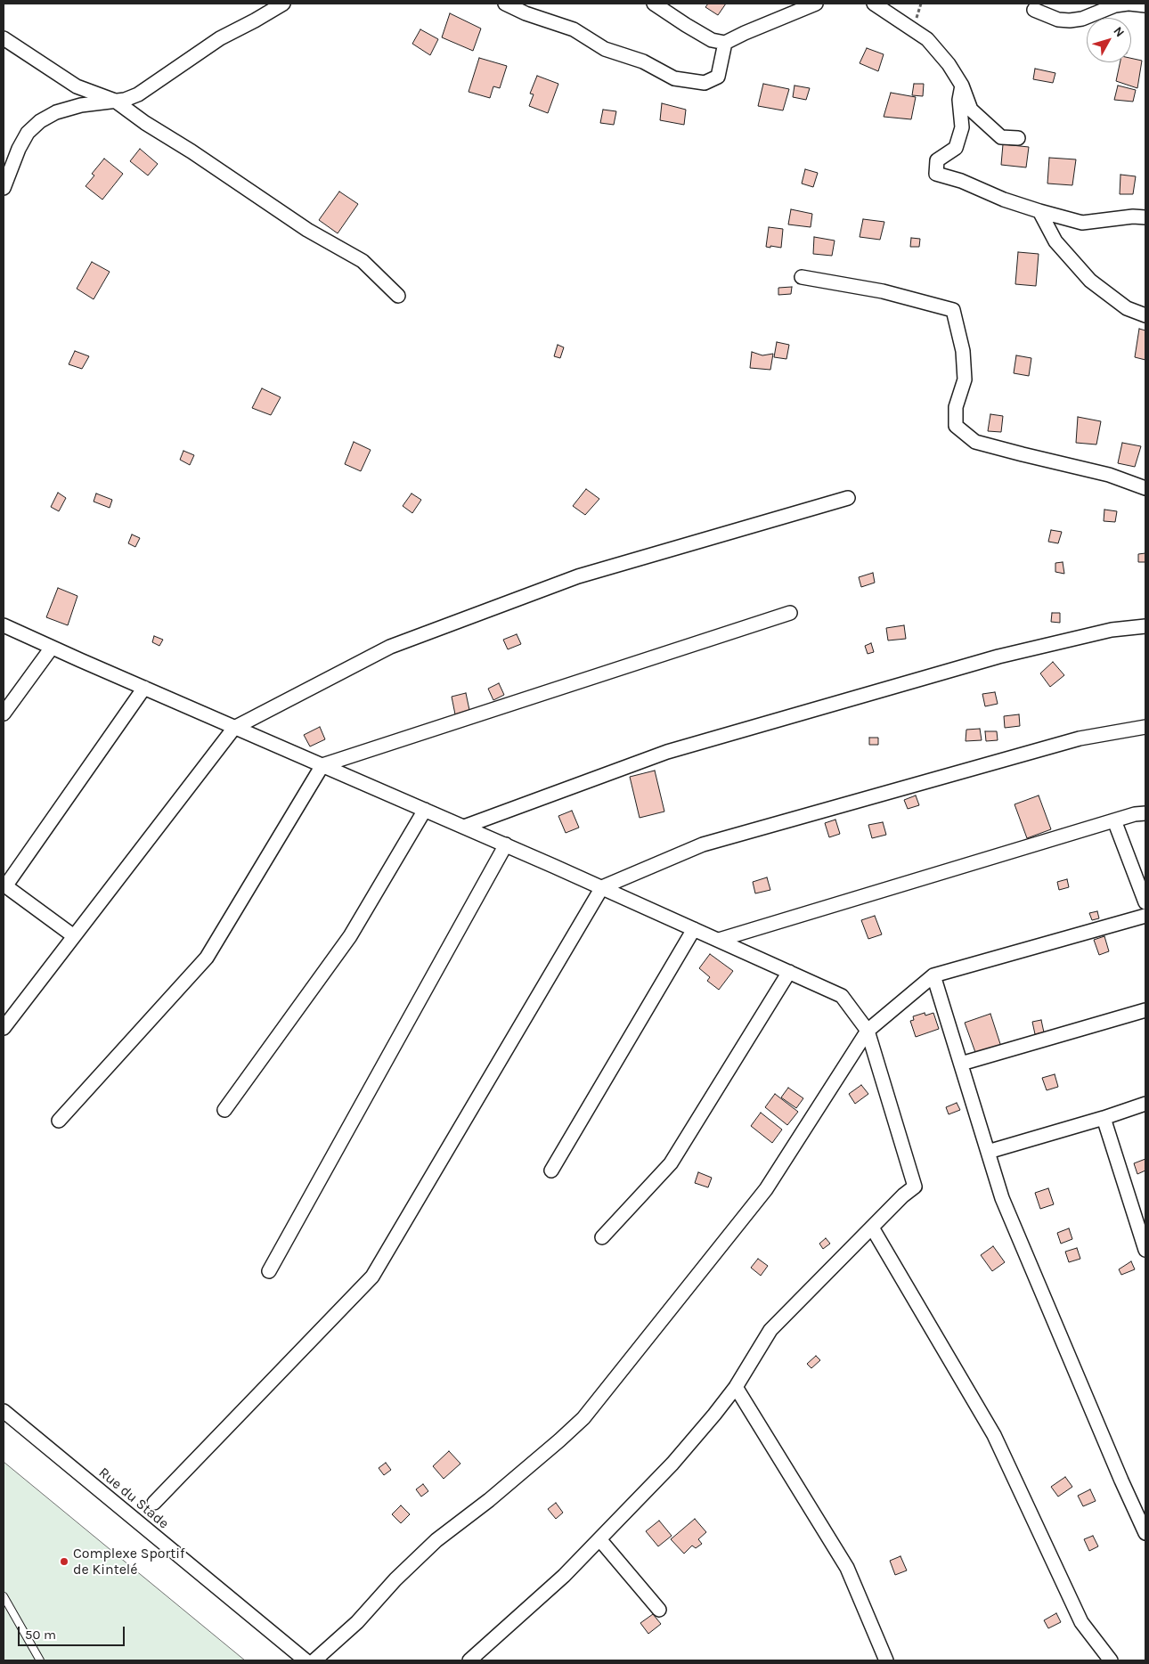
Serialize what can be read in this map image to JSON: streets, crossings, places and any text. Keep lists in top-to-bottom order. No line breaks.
{"streets":{"street":["Rue du Stade"]},"places":["Complexe Sportif de Kintelé"],"scale_bar":"50 m","north":"top right"}
